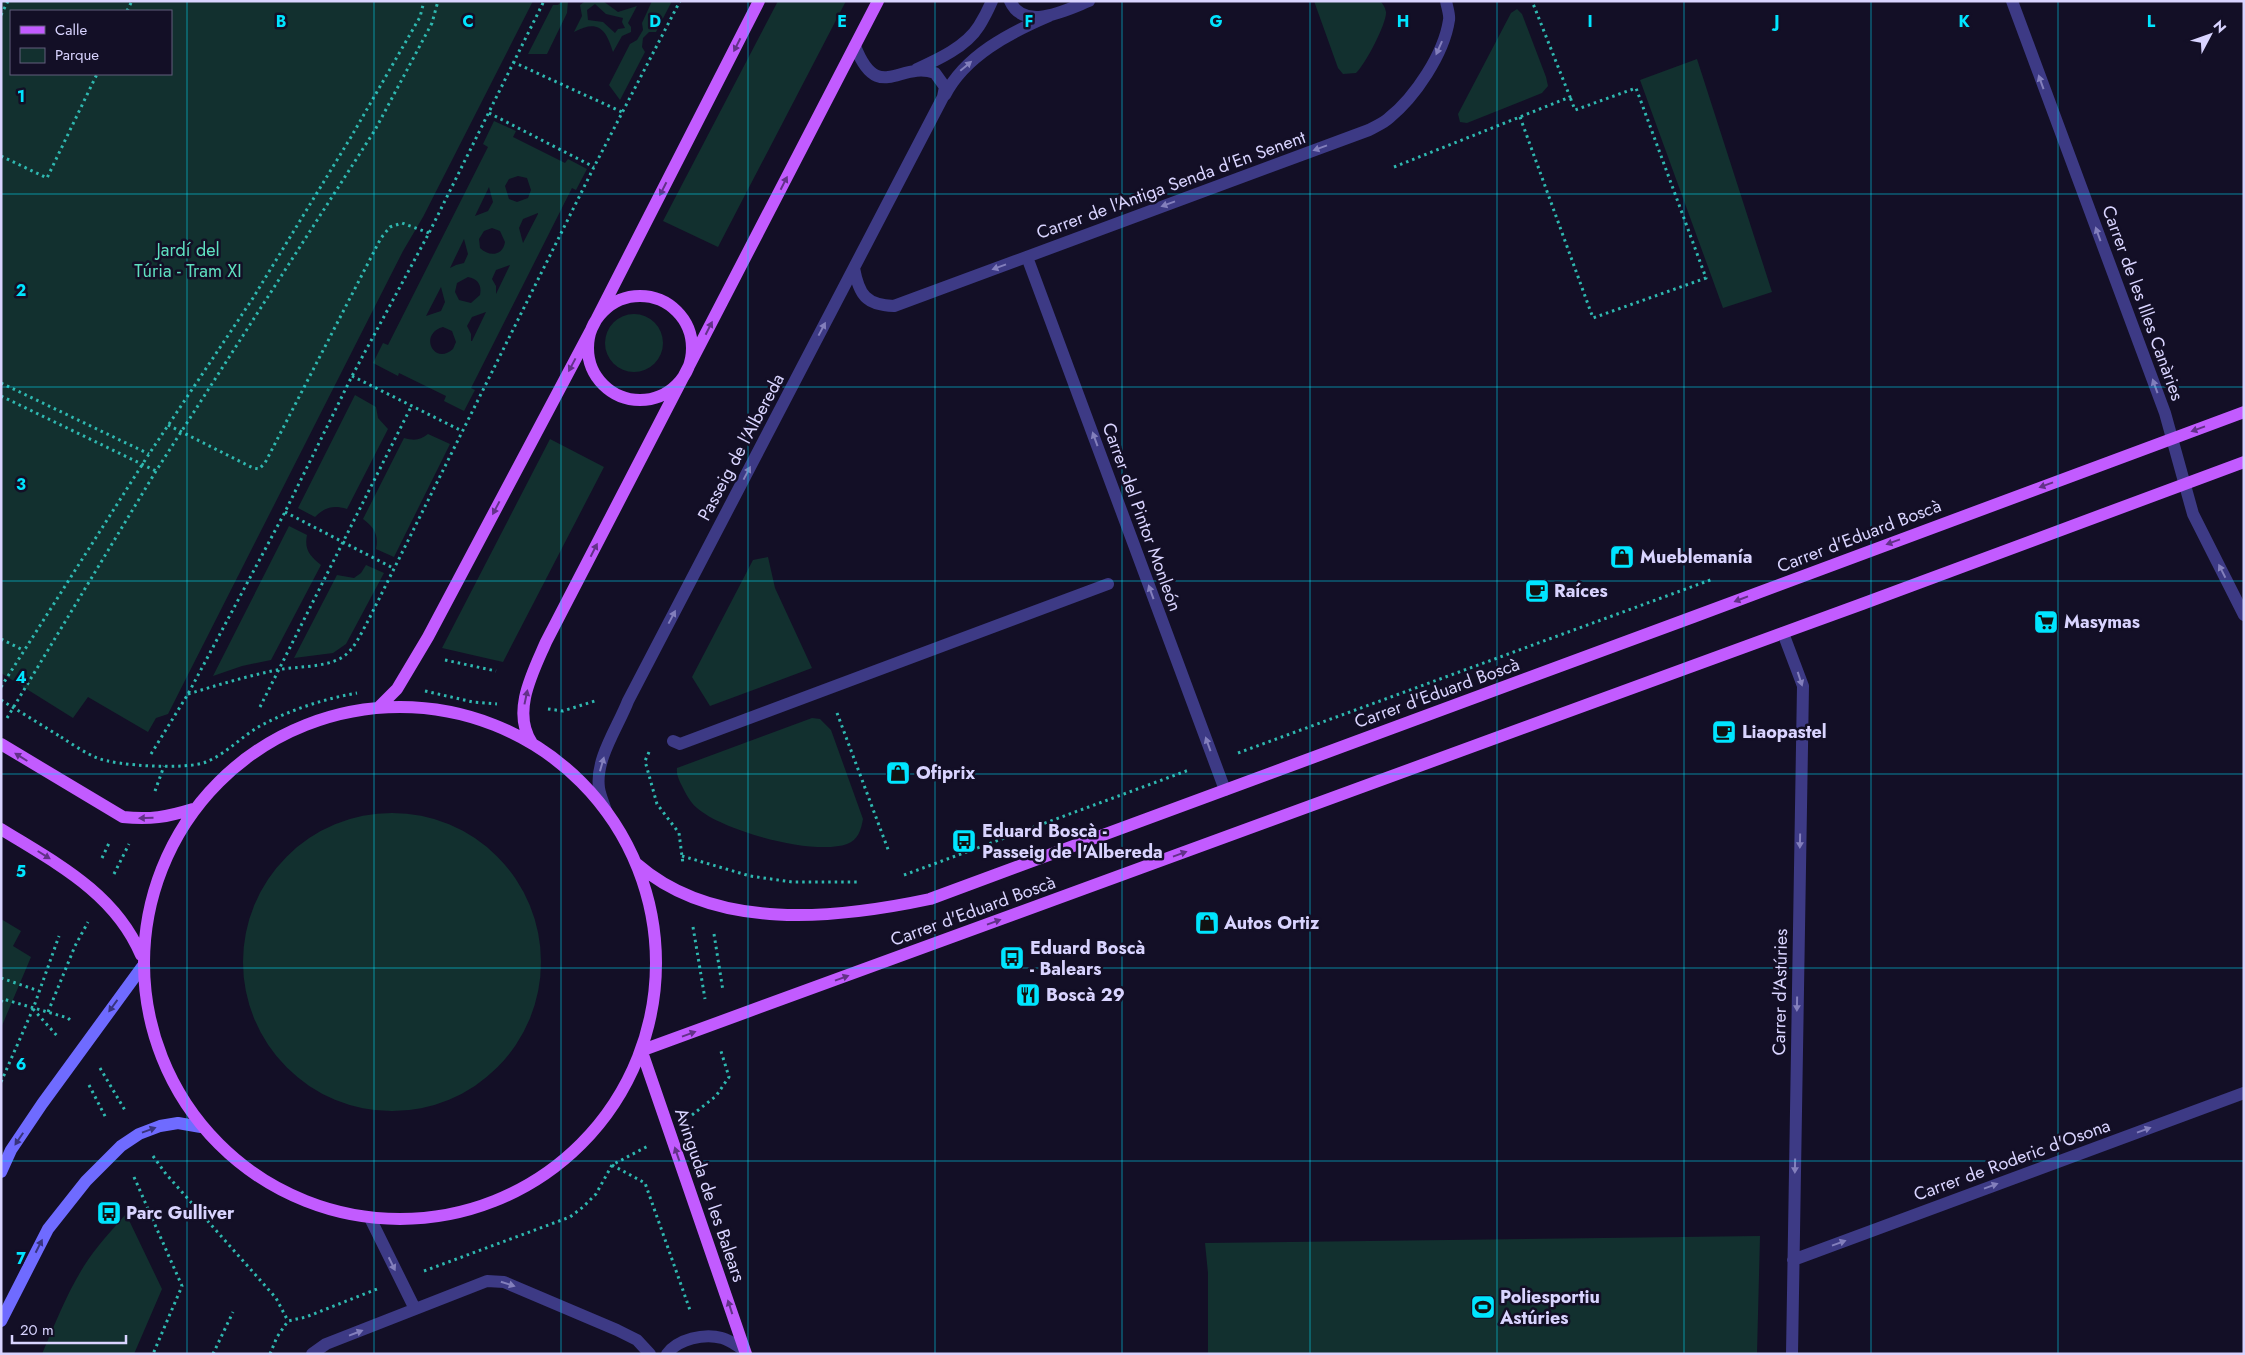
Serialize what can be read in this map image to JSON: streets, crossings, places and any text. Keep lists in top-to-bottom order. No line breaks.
{"streets":{"main road":["Carrer d'Eduard Boscà","Avinguda de les Balears"],"street":["Carrer de l'Antiga Senda d'En Senent","Carrer de les Illes Canàries","Passeig de l'Albereda","Carrer del Pintor Monleón","Carrer d'Astúries","Carrer de Roderic d'Osona"]},"crossings":[["Carrer de l'Antiga Senda d'En Senent","Passeig de l'Albereda"],["Carrer de l'Antiga Senda d'En Senent","Carrer del Pintor Monleón"],["Carrer de les Illes Canàries","Carrer d'Eduard Boscà"],["Carrer del Pintor Monleón","Carrer d'Eduard Boscà"],["Carrer d'Eduard Boscà","Carrer d'Astúries"],["Carrer d'Eduard Boscà","Avinguda de les Balears"],["Carrer d'Astúries","Carrer de Roderic d'Osona"]],"one_way":["Carrer de l'Antiga Senda d'En Senent","Carrer de les Illes Canàries","Passeig de l'Albereda","Carrer del Pintor Monleón","Carrer d'Astúries","Carrer de Roderic d'Osona","Avinguda de les Balears"],"parks":["Jardí del Túria - Tram XI"],"places":{"shop":["Mueblemanía","Ofiprix","Autos Ortiz"],"cafe":["Raíces","Liaopastel"],"supermarket":["Masymas"],"bus stop":["Eduard Boscà - Passeig de l'Albereda","Eduard Boscà - Balears","Parc Gulliver"],"restaurant":["Boscà 29"],"sports":["Poliesportiu Astúries"]},"legend":["Calle","Parque"],"scale_bar":"20 m","north":"top right","grid":{"columns":["B","C","D","E","F","G","H","I","J","K","L"],"rows":["1","2","3","4","5","6","7"]}}
